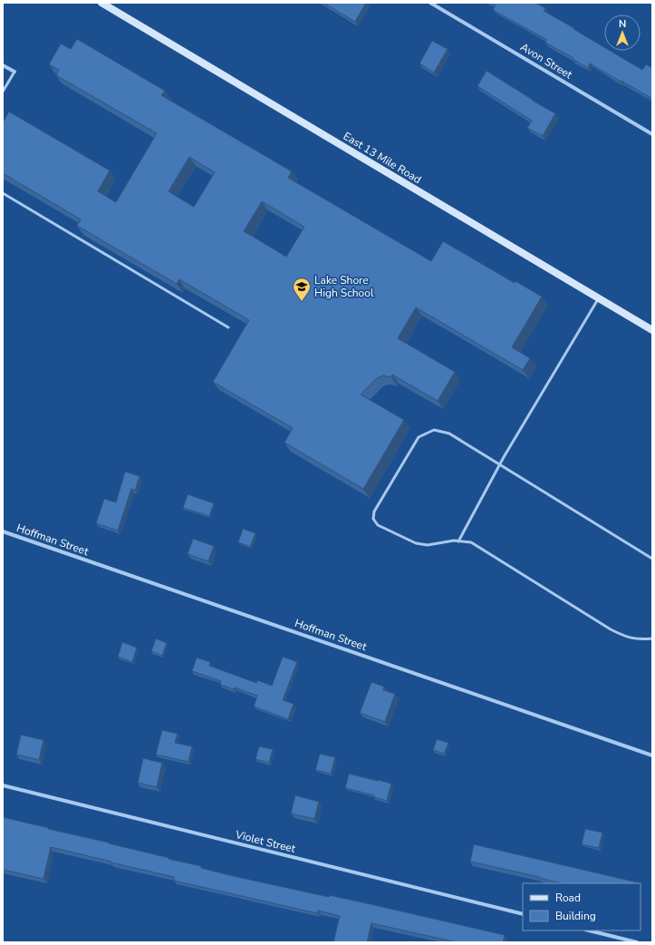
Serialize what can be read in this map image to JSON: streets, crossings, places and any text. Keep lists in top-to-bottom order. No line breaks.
{"streets":{"main road":["East 13 Mile Road"],"street":["Avon Street","Hoffman Street","Violet Street"]},"places":{"school or university":["Lake Shore High School"]},"legend":["Road","Building"],"north":"top"}
